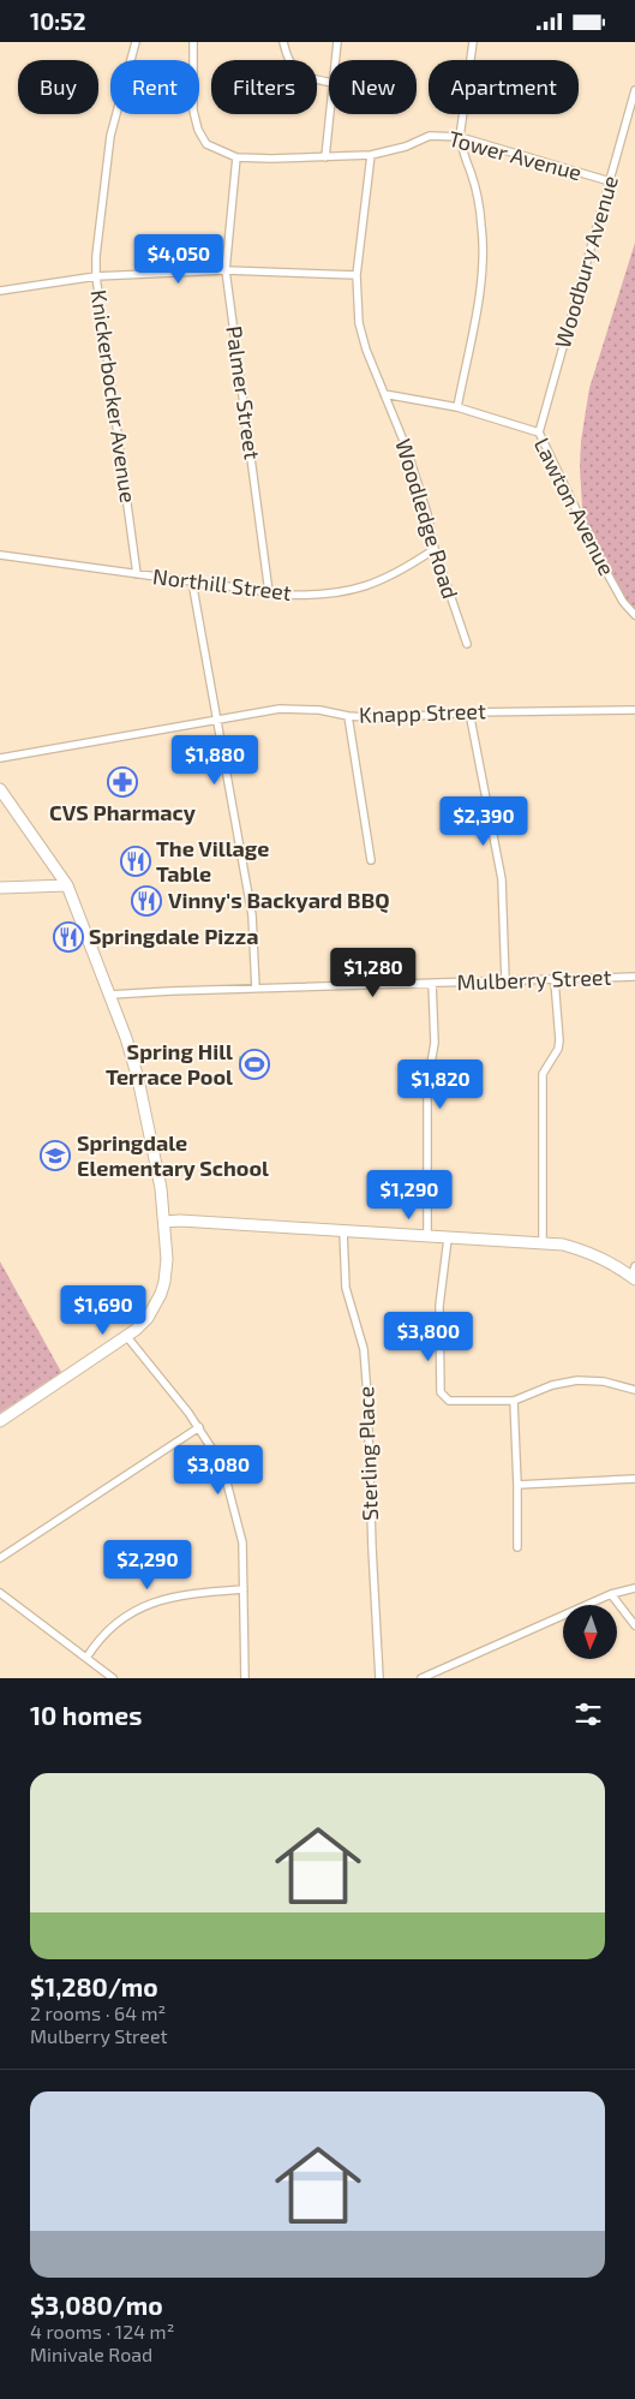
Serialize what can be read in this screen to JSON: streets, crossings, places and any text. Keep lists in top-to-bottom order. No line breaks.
{"streets":{"street":["Tower Avenue","Woodbury Avenue","Palmer Street","Knickerbocker Avenue","Lawton Avenue","Woodledge Road","Northill Street","Knapp Street","Mulberry Street","Sterling Place"]},"crossings":[["Tower Avenue","Woodbury Avenue"],["Tower Avenue","Palmer Street"],["Woodbury Avenue","Lawton Avenue"],["Palmer Street","Northill Street"],["Knickerbocker Avenue","Northill Street"],["Lawton Avenue","Woodledge Road"],["Woodledge Road","Northill Street"]],"places":{"pharmacy":["CVS Pharmacy"],"restaurant":["The Village Table","Vinny's Backyard BBQ","Springdale Pizza"],"sports":["Spring Hill Terrace Pool"],"school or university":["Springdale Elementary School"]},"north":"bottom","page":{"status":"10:52","chip":["Buy","Rent","Filters","New","Apartment"],"price":["$4,050","$1,880","$2,390","$1,280","$1,820","$1,290","$1,690","$3,800","$3,080","$2,290"],"heading":"10 homes","list":[{"name":"$1,280/mo","note":"2 rooms · 64 m² · Mulberry Street"},{"name":"$3,080/mo","note":"4 rooms · 124 m² · Minivale Road"}]}}
